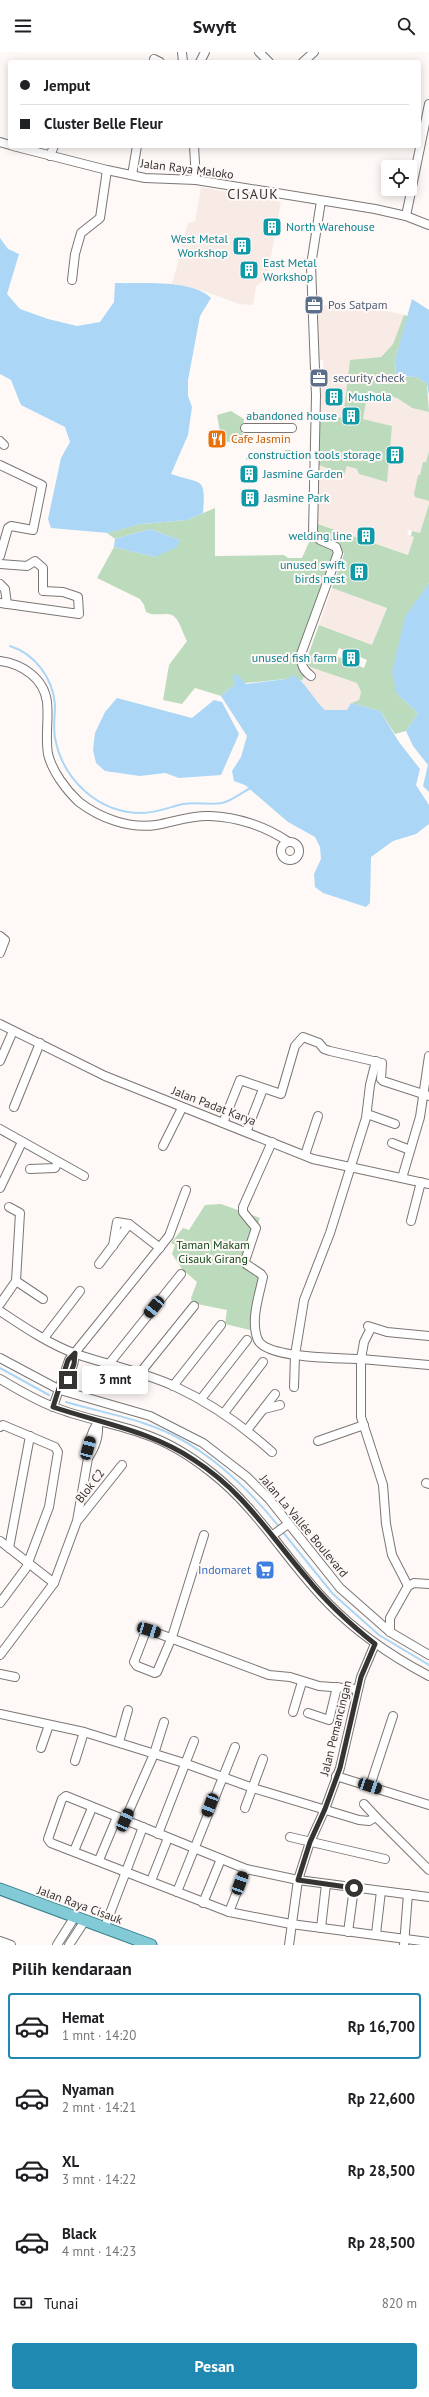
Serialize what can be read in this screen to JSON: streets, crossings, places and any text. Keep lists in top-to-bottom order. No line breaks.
{"streets":{"main road":["Jalan Raya Cisauk"],"street":["Jalan Raya Maloko","Jalan Padat Karya","Blok C2","Jalan La Vallée Boulevard","Jalan Pemancingan"]},"districts":["CISAUK"],"parks":["Taman Makam Cisauk Girang"],"places":{"building":["North Warehouse","West Metal Workshop","East Metal Workshop","Mushola","abandoned house","construction tools storage","Jasmine Garden","Jasmine Park","welding line","unused swift birds nest","unused fish farm"],"office":["Pos Satpam","security check"],"restaurant":["Cafe Jasmin"],"supermarket":["Indomaret"]},"page":{"header":"Swyft","banner":["Jemput","Cluster Belle Fleur"],"bubble":"3 mnt","heading":"Pilih kendaraan","list":[{"name":"Hemat","note":"1 mnt · 14:20","value":"Rp 16,700"},{"name":"Nyaman","note":"2 mnt · 14:21","value":"Rp 22,600"},{"name":"XL","note":"3 mnt · 14:22","value":"Rp 28,500"},{"name":"Black","note":"4 mnt · 14:23","value":"Rp 28,500"}],"pay":["Tunai","820 m"],"buttons":"Pesan"}}
